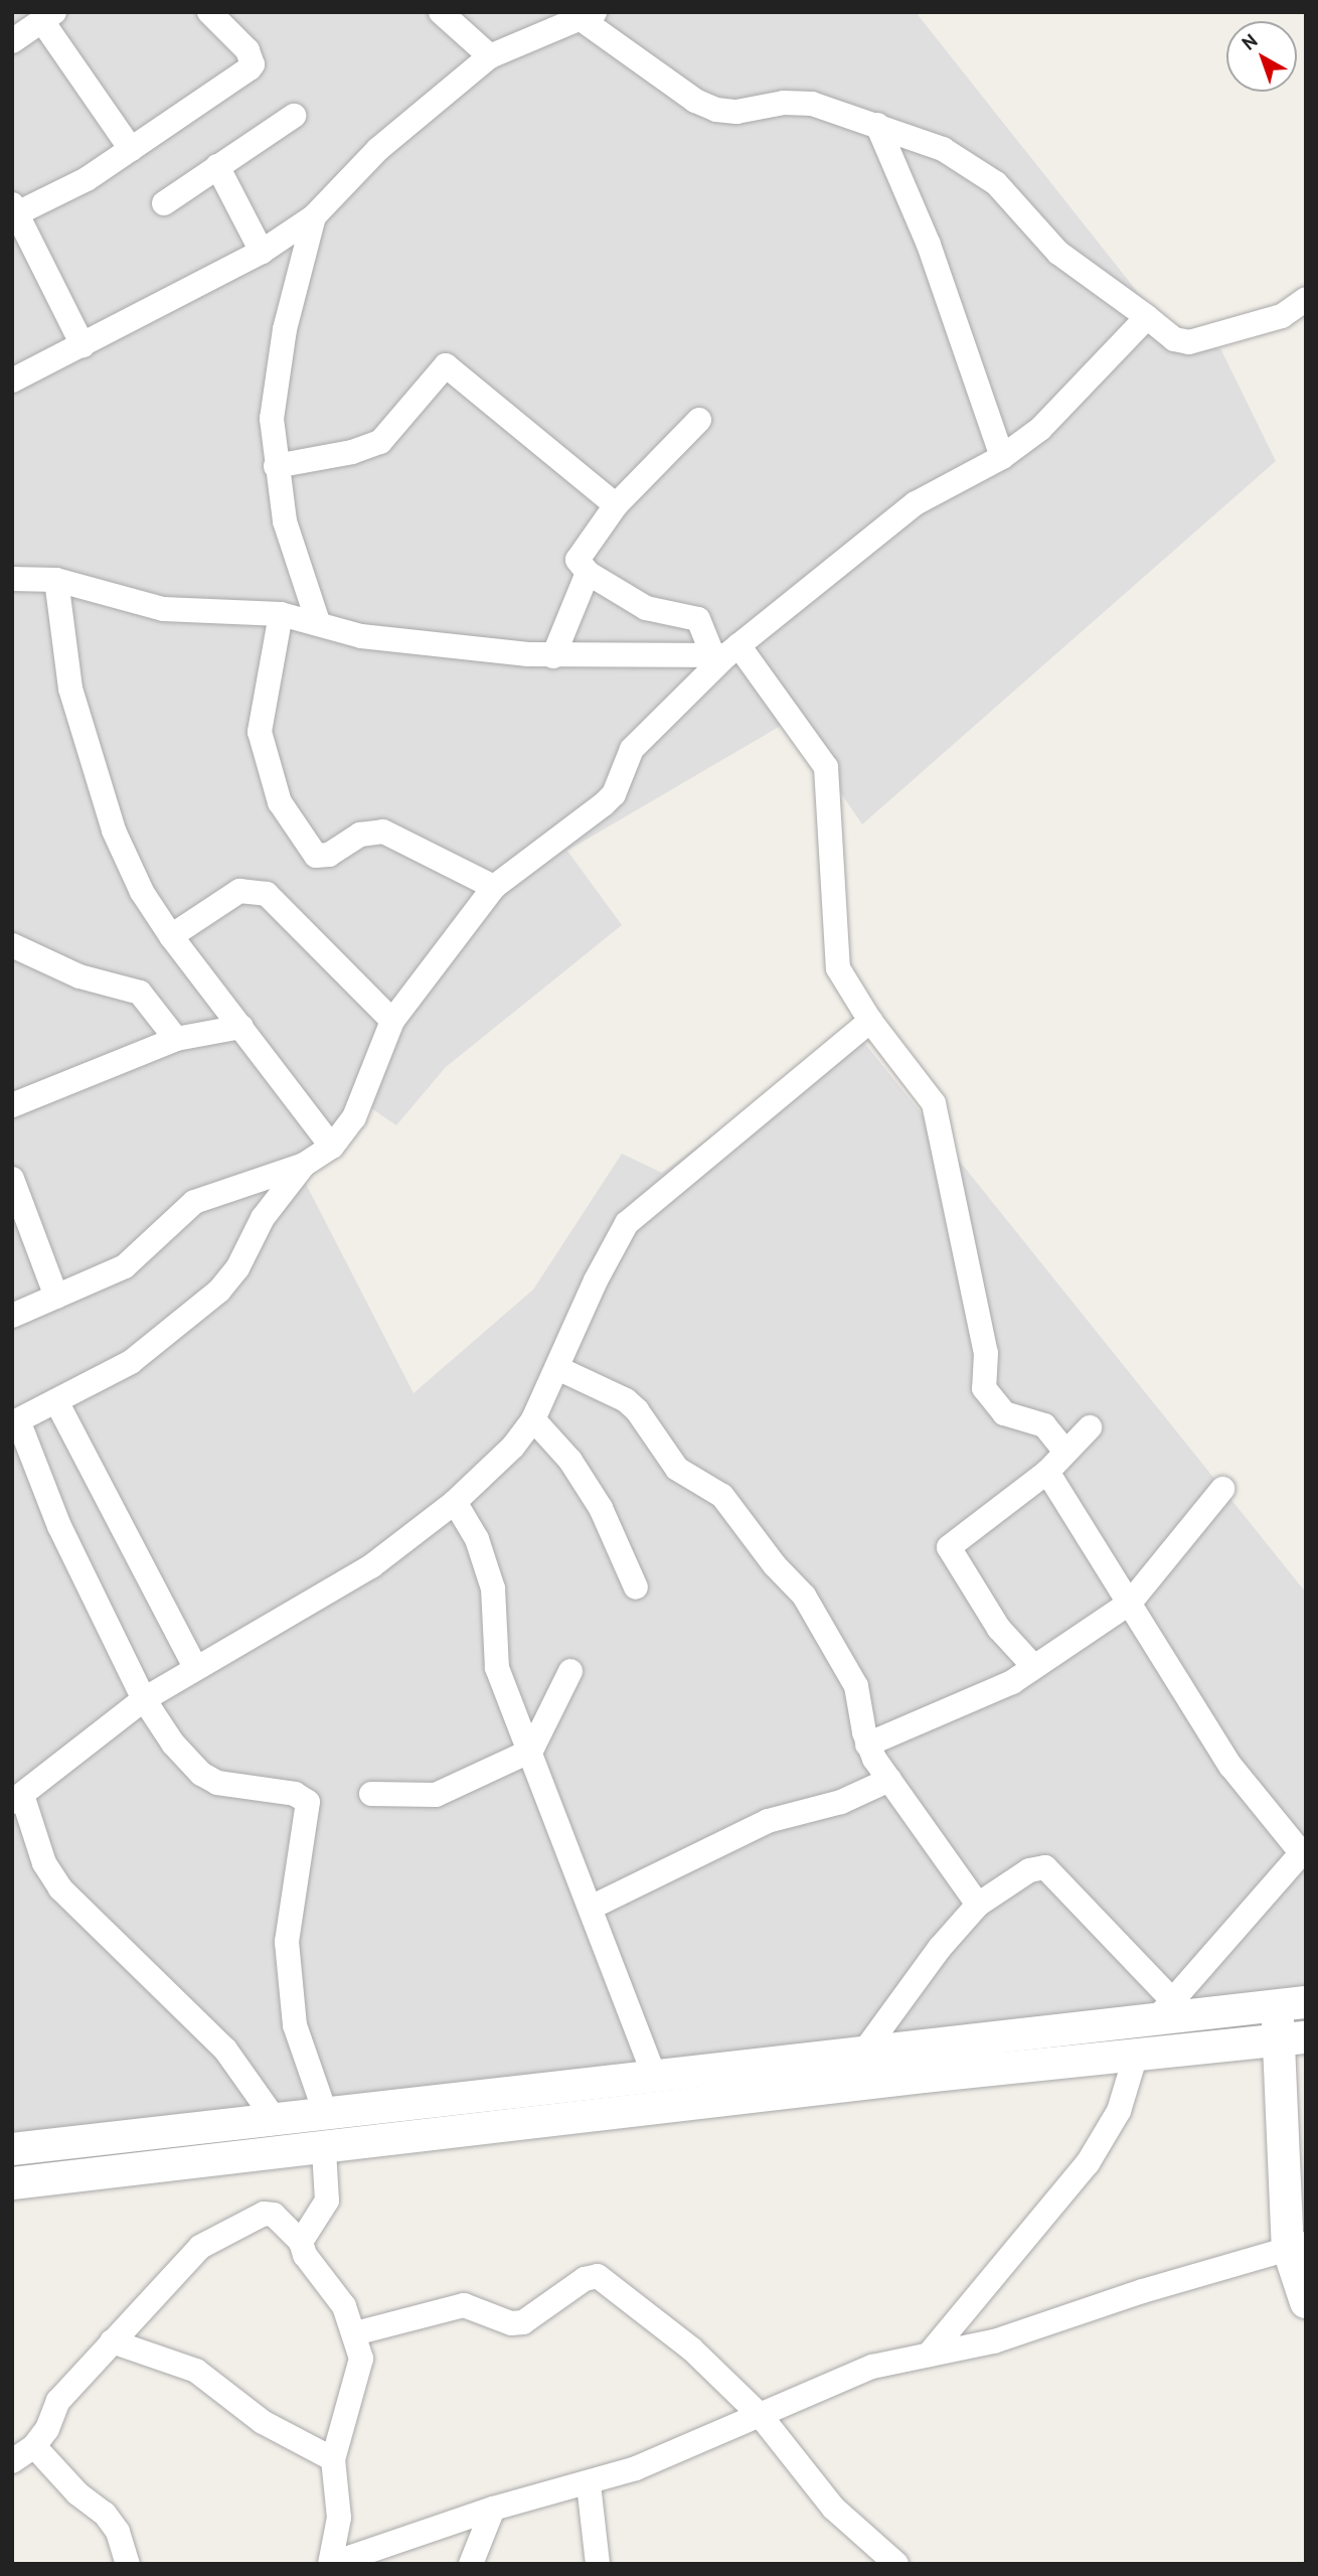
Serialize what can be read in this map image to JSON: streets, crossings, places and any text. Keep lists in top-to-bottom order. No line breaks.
{"north":"top left"}
